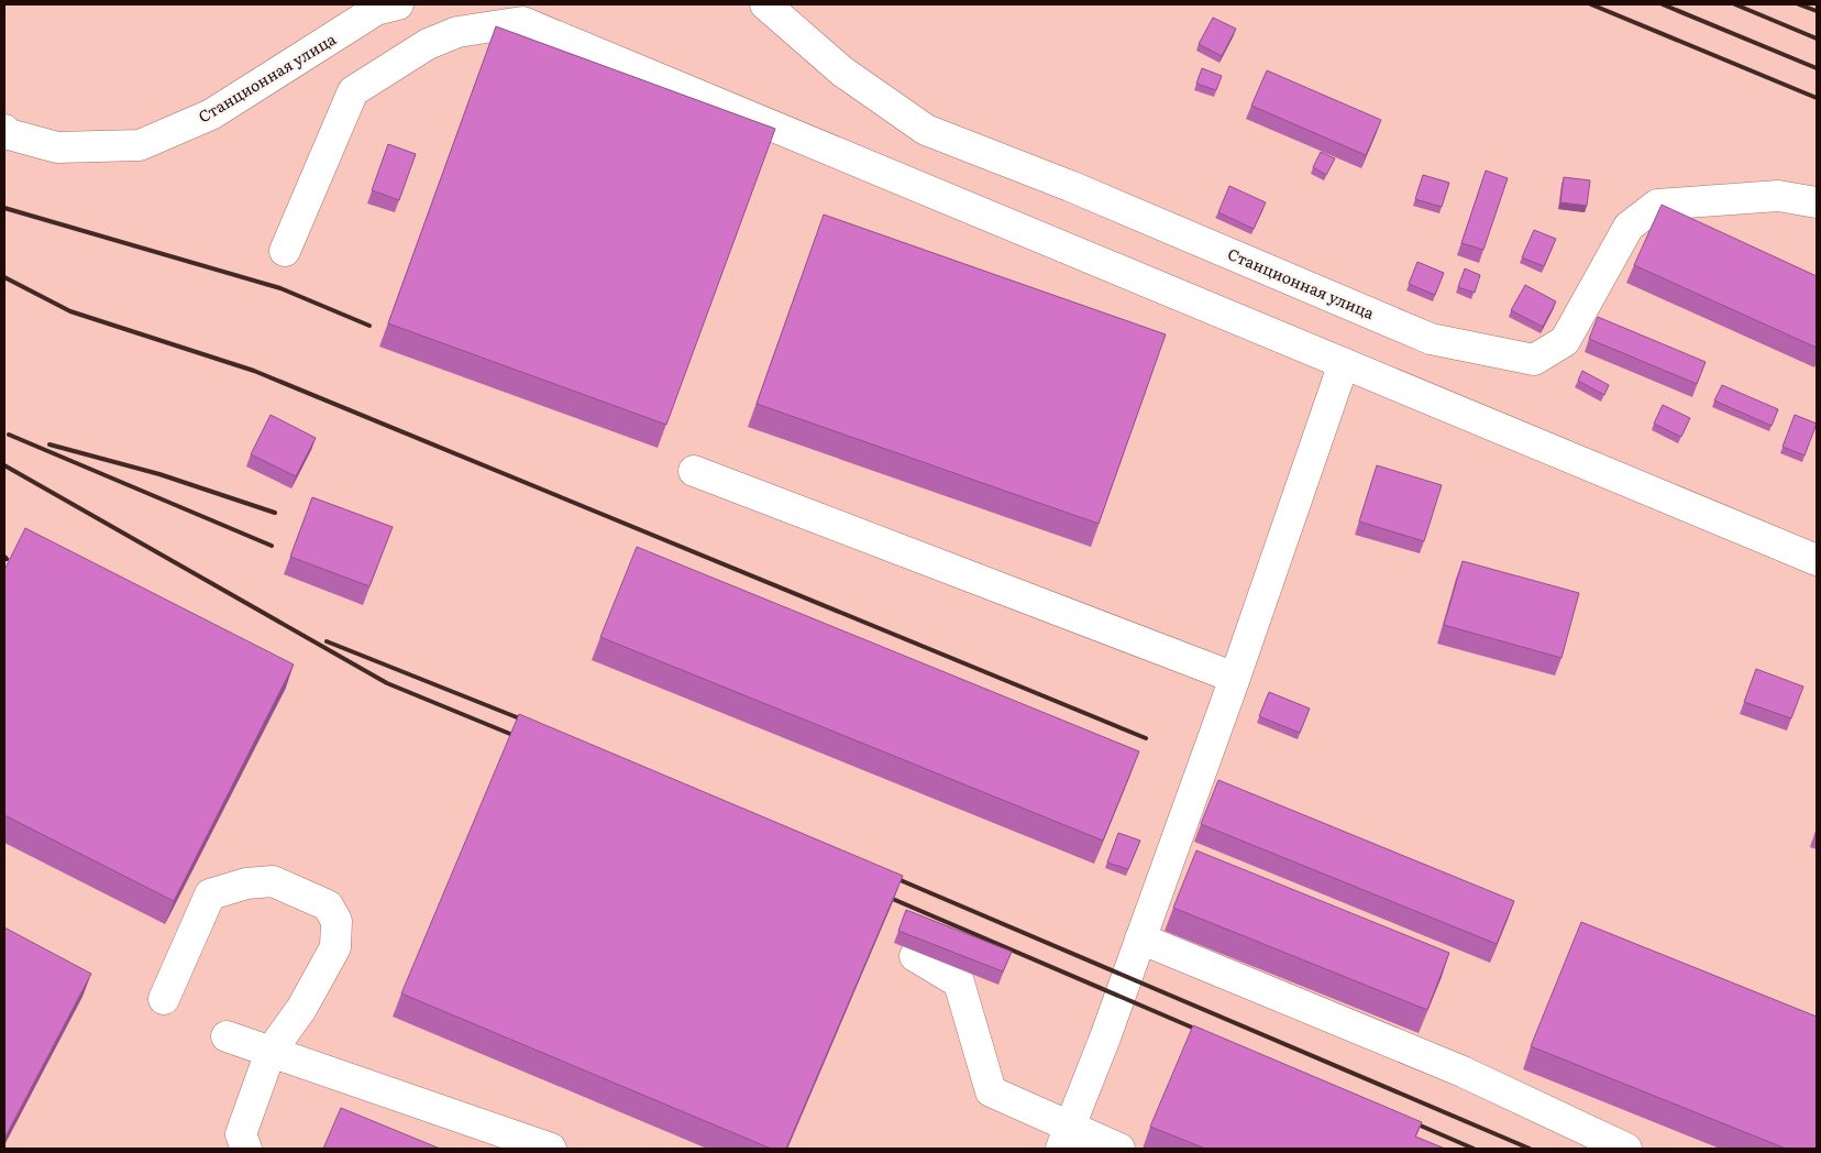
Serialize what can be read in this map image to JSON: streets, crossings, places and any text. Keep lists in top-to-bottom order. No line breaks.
{"streets":{"street":["Станционная улица"]}}
